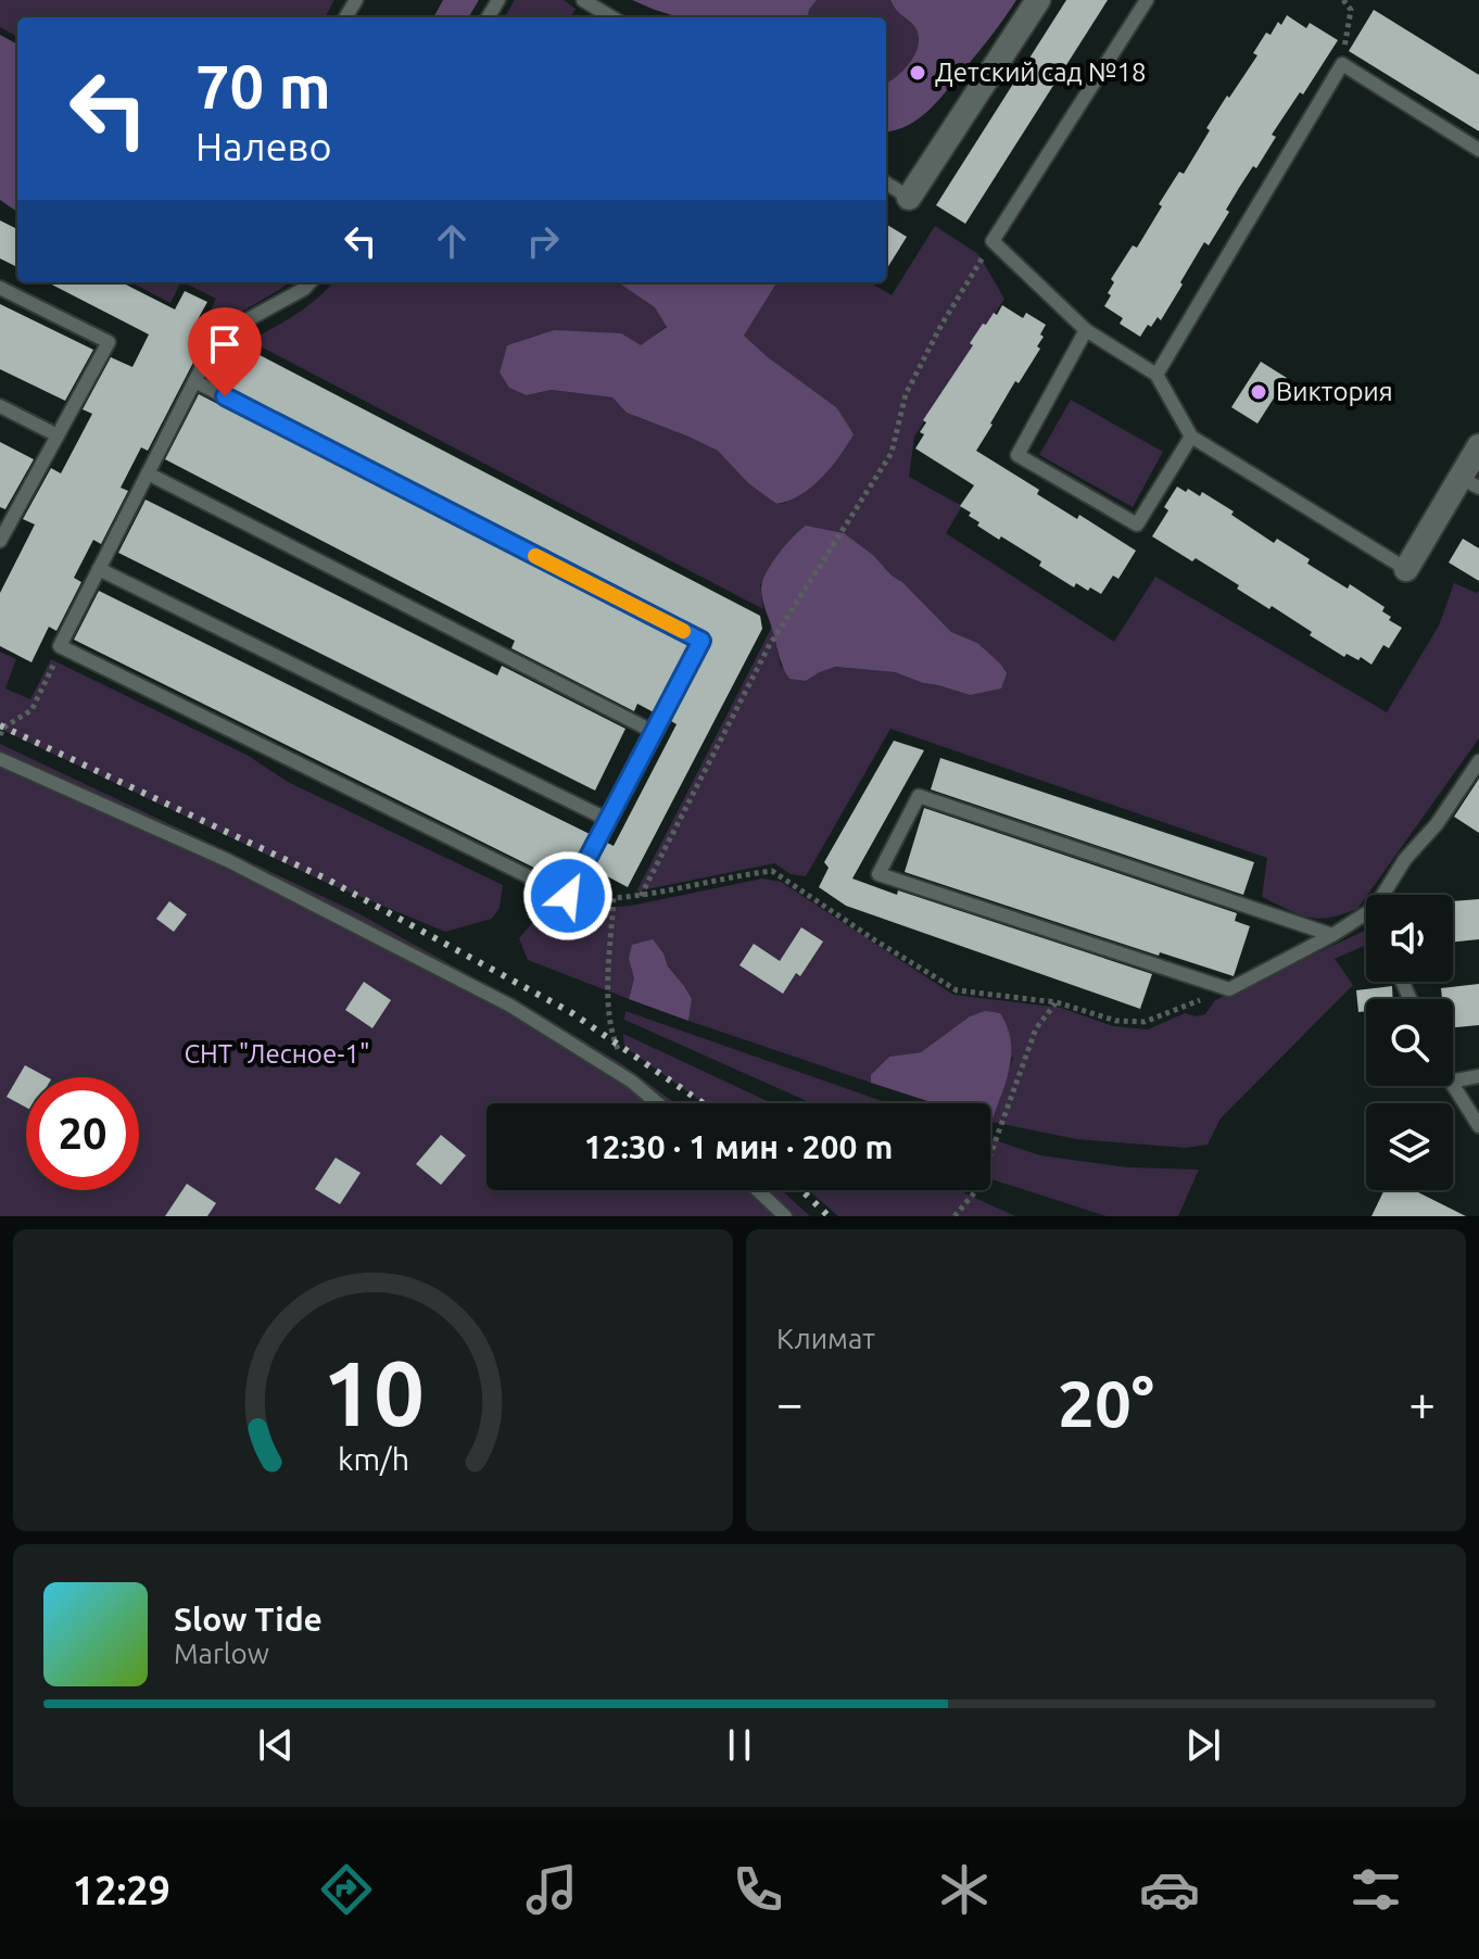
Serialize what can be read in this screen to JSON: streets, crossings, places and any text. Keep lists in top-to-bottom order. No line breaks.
{"parks":["СНТ \"Лесное-1\""],"places":["Детский сад №18","Виктория"],"page":{"turn":["70 m","Налево"],"limit":"20","trip":"12:30 · 1 мин · 200 m","tile":"Климат","heat":["−","20°","+"],"song":["Slow Tide","Marlow"],"tabs":"12:29","gauge":["10","km/h"]}}
